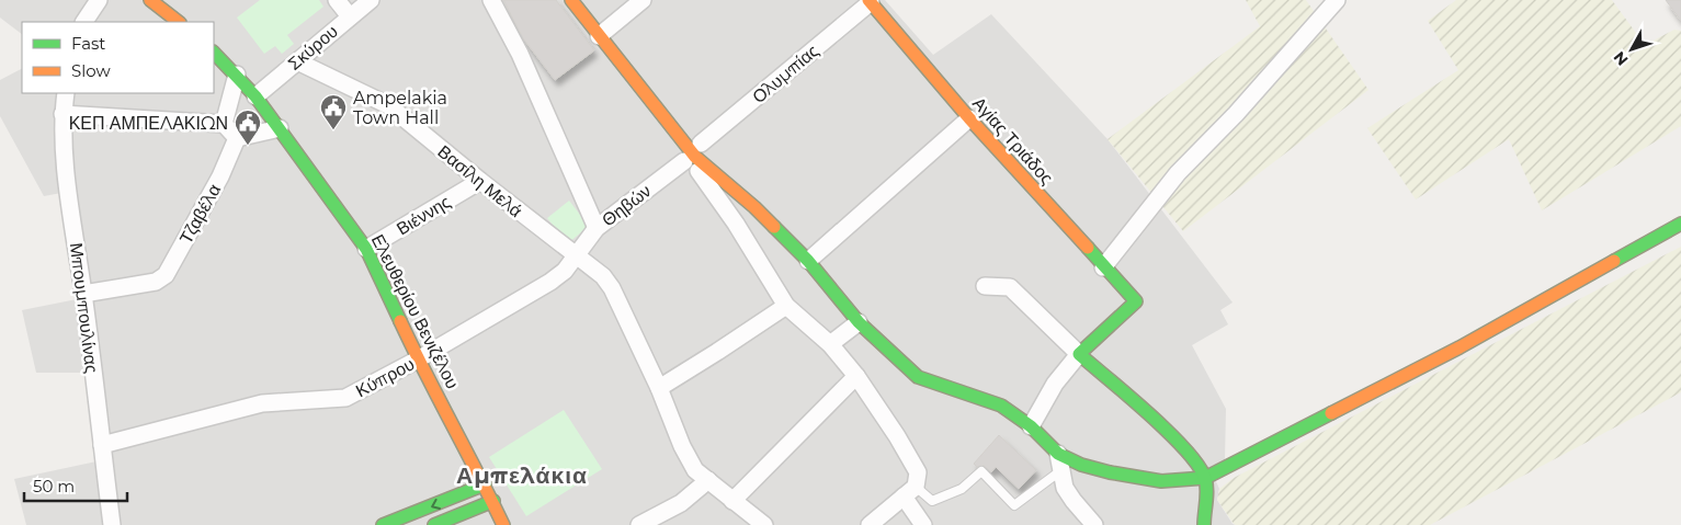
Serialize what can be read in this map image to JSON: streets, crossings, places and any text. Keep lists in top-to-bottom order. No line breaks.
{"streets":{"street":["Σκύρου","Ολυμπίας","Αγίας Τριάδος","Βασίλη Μελά","Θηβών","Τζαβέλα","Βιέννης","Μπουμπουλίνας","Ελευθερίου Βενιζέλου","Κύπρου"]},"crossings":[["Σκύρου","Βασίλη Μελά"],["Σκύρου","Ελευθερίου Βενιζέλου"],["Ολυμπίας","Αγίας Τριάδος"],["Βασίλη Μελά","Θηβών"],["Βασίλη Μελά","Βιέννης"],["Βασίλη Μελά","Κύπρου"],["Θηβών","Κύπρου"],["Τζαβέλα","Μπουμπουλίνας"],["Βιέννης","Ελευθερίου Βενιζέλου"],["Μπουμπουλίνας","Κύπρου"],["Ελευθερίου Βενιζέλου","Κύπρου"]],"districts":["Αμπελάκια"],"places":{"public building":["Ampelakia Town Hall","ΚΕΠ ΑΜΠΕΛΑΚΙΩΝ"]},"legend":["Fast","Slow"],"scale_bar":"50 m","north":"bottom left"}
